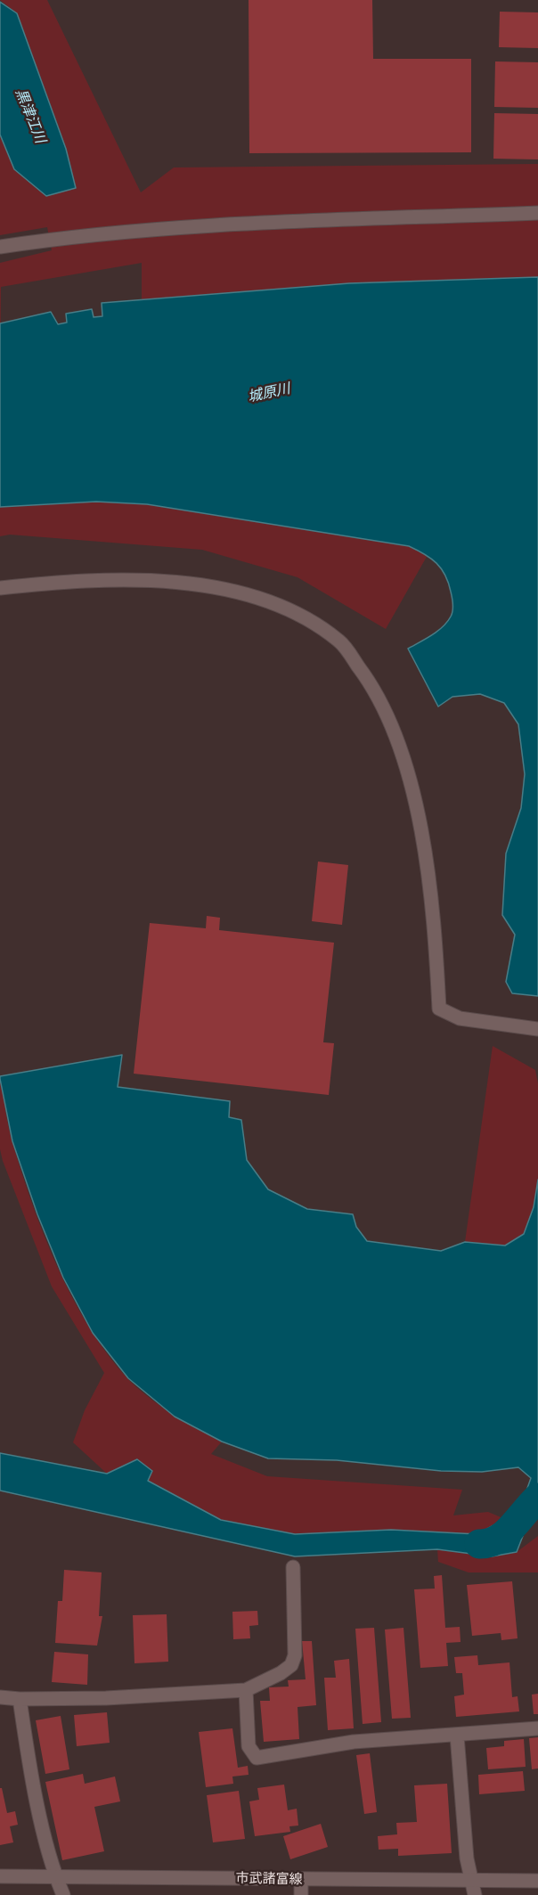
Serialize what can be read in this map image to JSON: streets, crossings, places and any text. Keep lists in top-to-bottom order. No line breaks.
{"streets":{"street":["市武諸富線"]},"water":["黒津江川","城原川"]}
